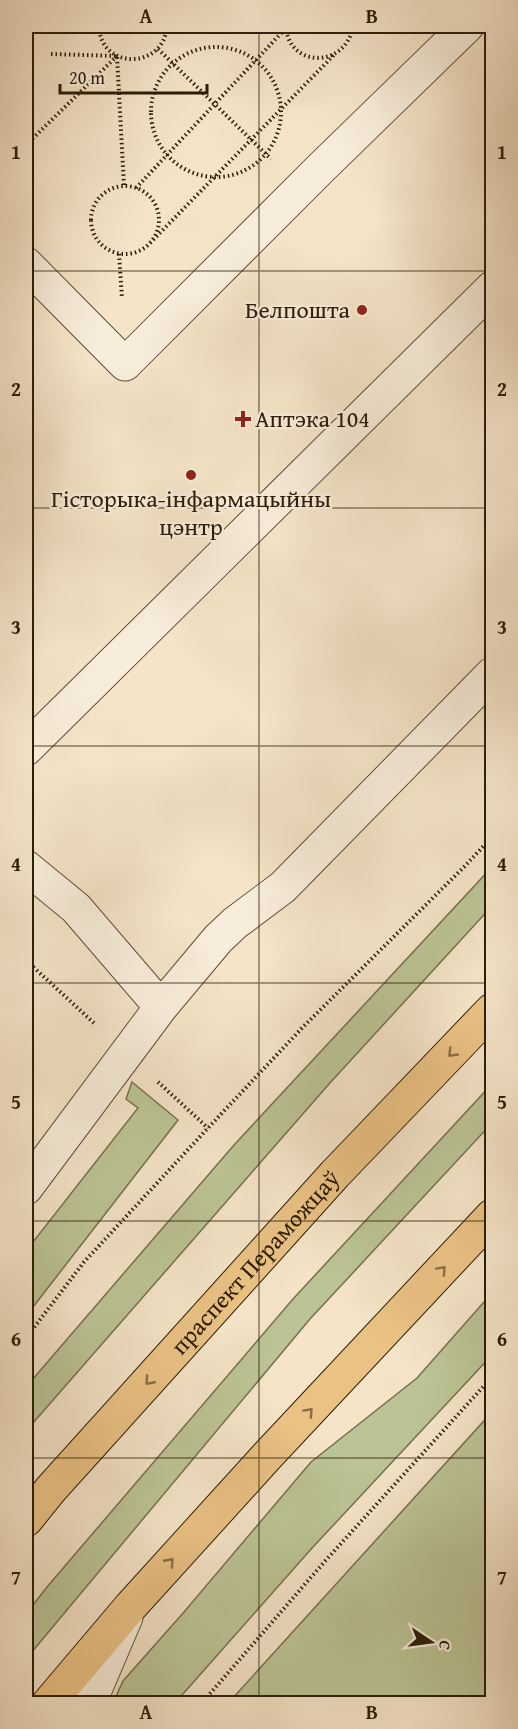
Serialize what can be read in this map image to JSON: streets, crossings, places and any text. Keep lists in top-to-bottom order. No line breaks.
{"streets":{"main road":["праспект Пераможцаў"]},"places":{"other":["Белпошта","Гісторыка-інфармацыйны цэнтр"],"health":["Аптэка 104"]},"scale_bar":"20 m","north":"right","grid":{"columns":["A","B"],"rows":["1","2","3","4","5","6","7"]}}
